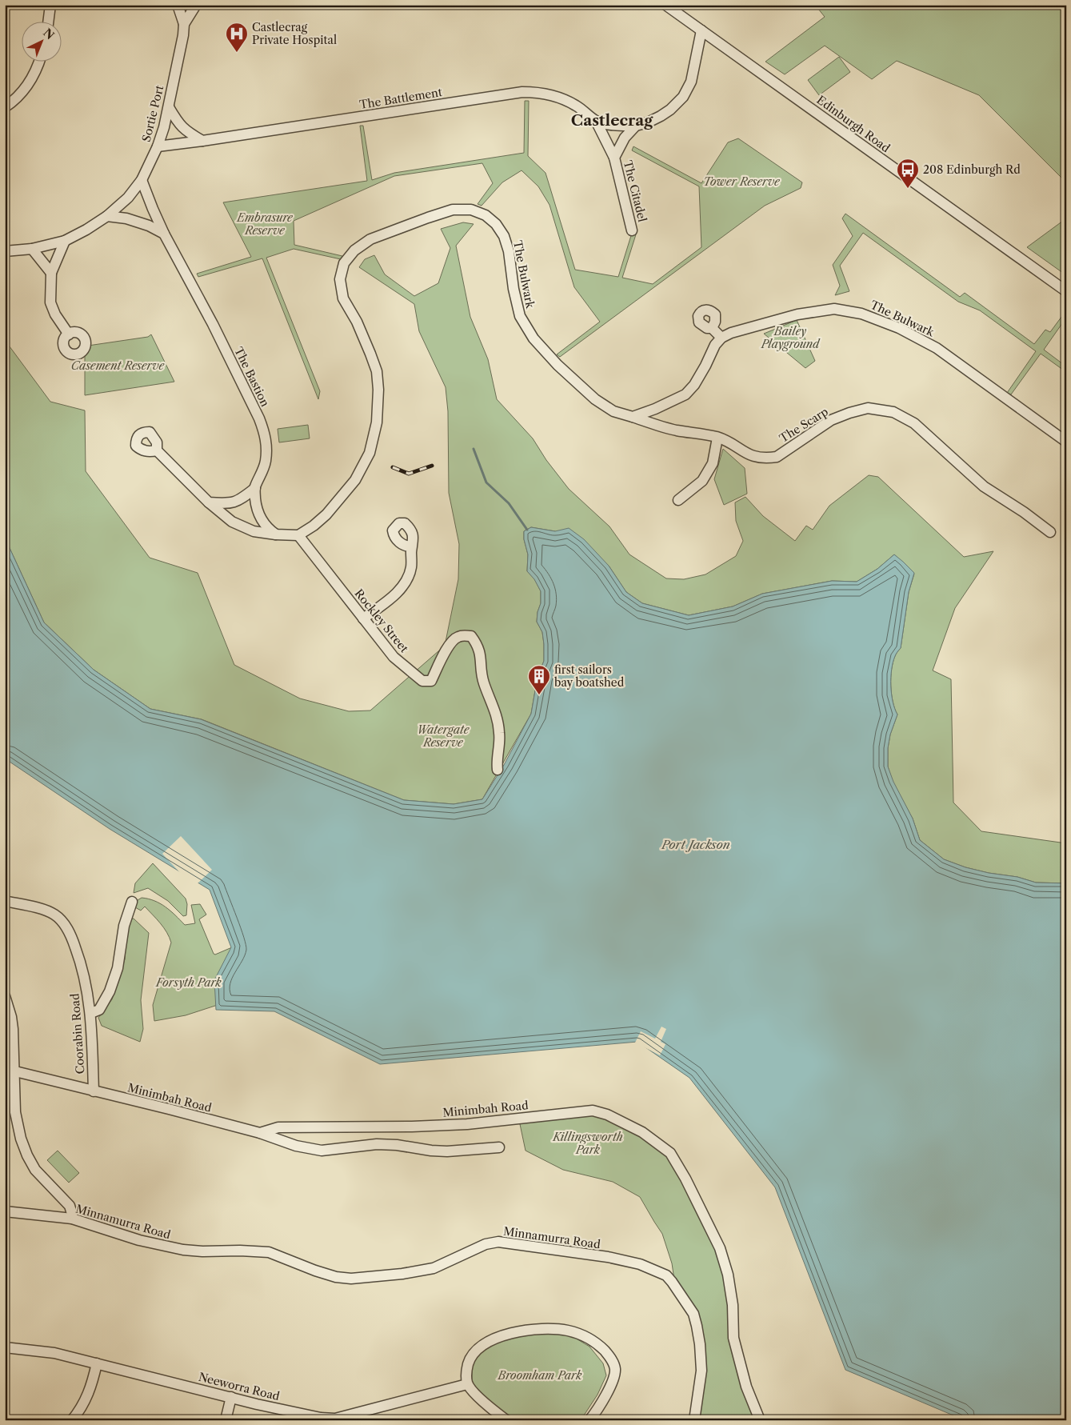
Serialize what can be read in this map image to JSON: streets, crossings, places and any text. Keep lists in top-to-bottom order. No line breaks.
{"streets":{"street":["The Battlement","Sortie Port","Edinburgh Road","The Citadel","The Bulwark","The Bastion","The Scarp","Rockley Street","Coorabin Road","Minimbah Road","Minnamurra Road","Neeworra Road"]},"crossings":[["The Battlement","Sortie Port"],["The Battlement","The Citadel"],["Sortie Port","The Bastion"],["The Bulwark","The Scarp"],["The Bulwark","Rockley Street"],["Coorabin Road","Minimbah Road"]],"districts":["Castlecrag"],"water":["Port Jackson"],"parks":["Tower Reserve","Embrasure Reserve","Bailey Playground","Casement Reserve","Watergate Reserve","Forsyth Park","Killingsworth Park","Broomham Park"],"places":{"hospital":["Castlecrag Private Hospital"],"bus stop":["208 Edinburgh Rd"],"building":["first sailors bay boatshed"]},"north":"top right"}
